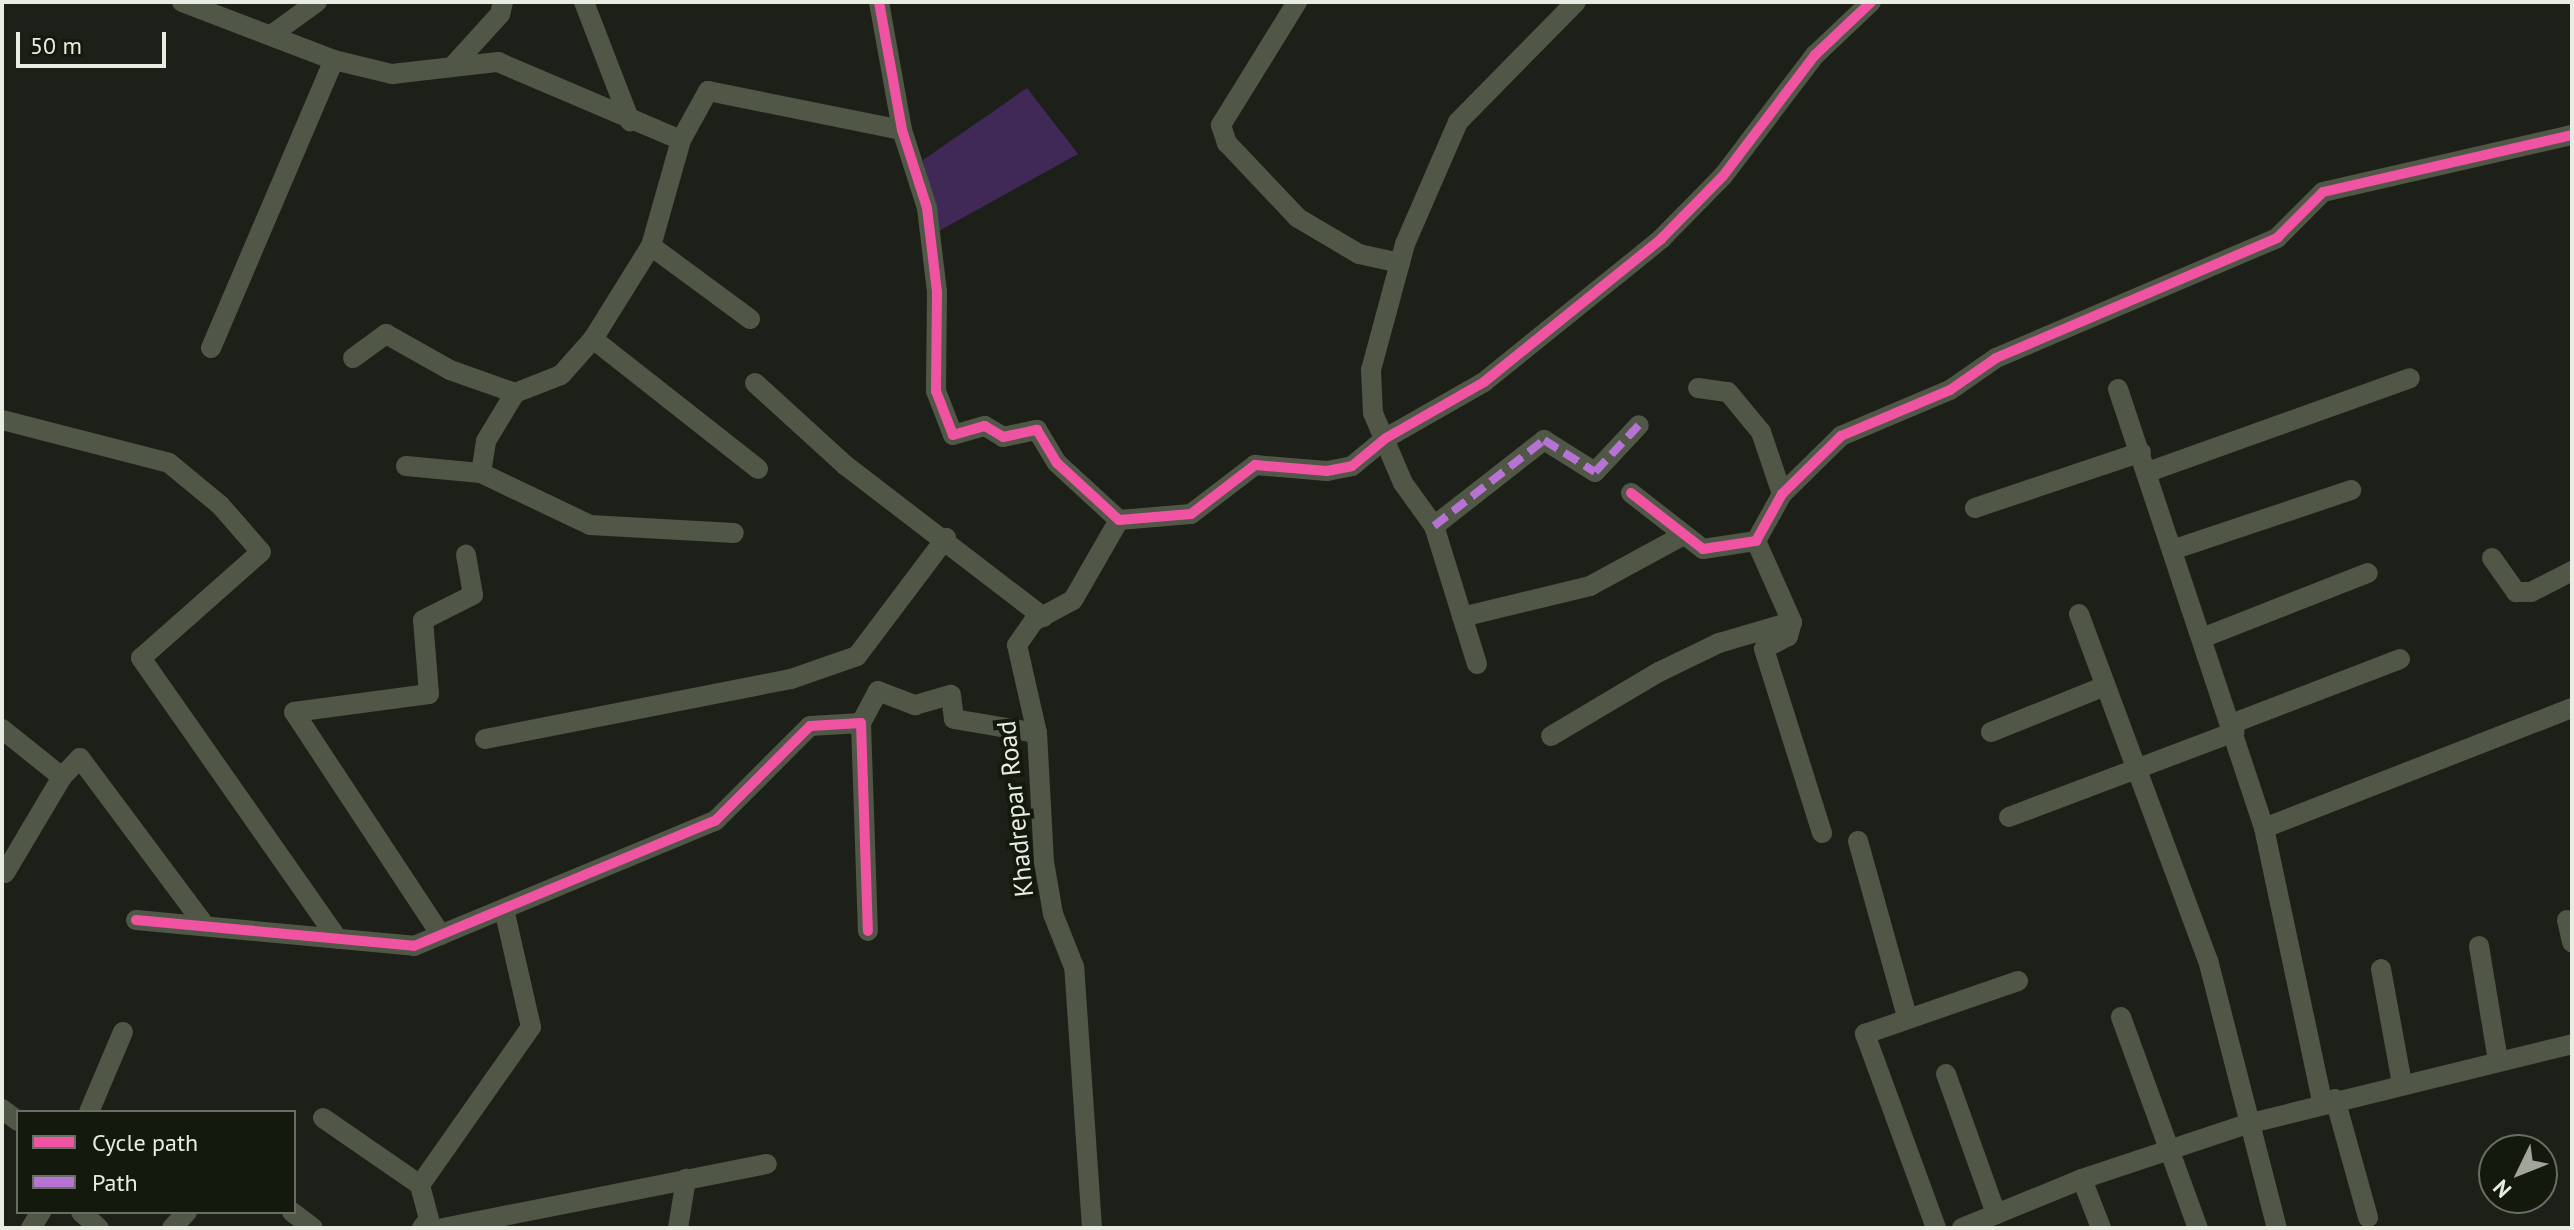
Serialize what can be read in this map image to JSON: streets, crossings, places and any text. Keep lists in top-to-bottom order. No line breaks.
{"streets":{"street":["Khadrepar Road"]},"legend":["Cycle path","Path"],"scale_bar":"50 m","north":"bottom left"}
